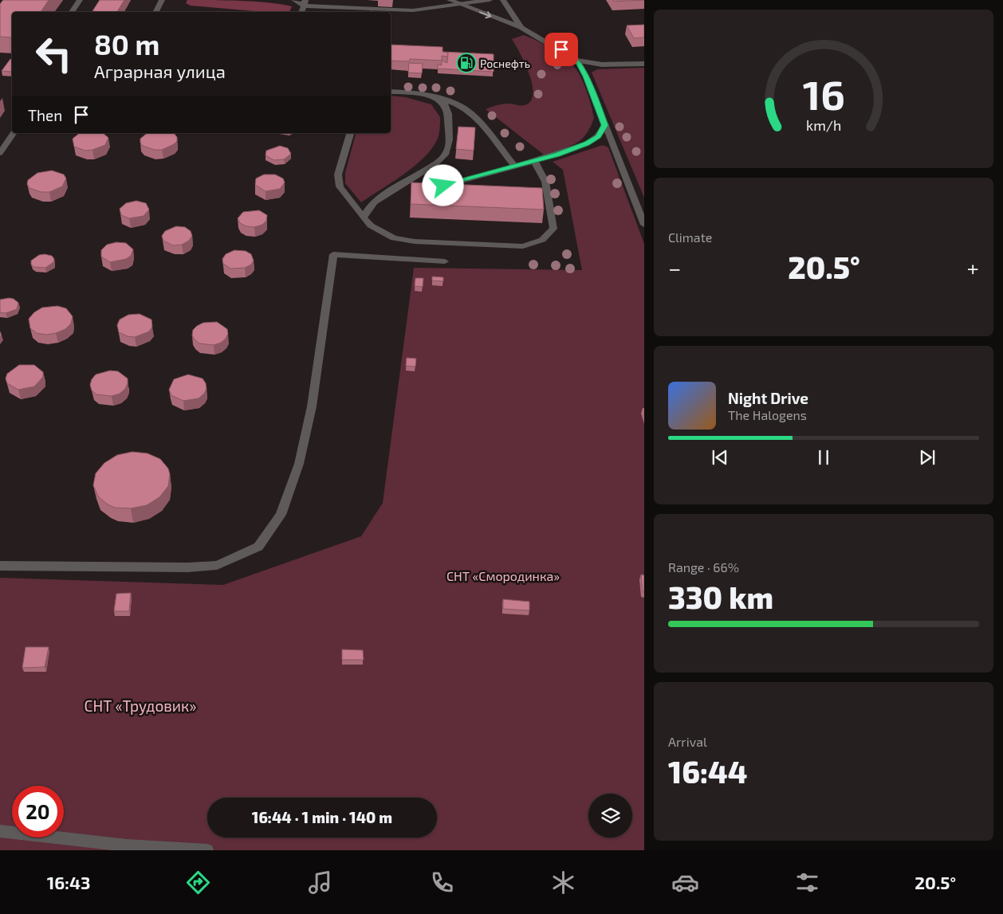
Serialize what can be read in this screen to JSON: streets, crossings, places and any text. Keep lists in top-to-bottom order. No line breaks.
{"parks":["СНТ «Смородинка»","СНТ «Трудовик»"],"places":{"fuel station":["Роснефть"]},"page":{"turn":["80 m","Аграрная улица"],"then":"Then","tile":["Climate",["Range · 66%","330 km"],["Arrival","16:44"]],"heat":["−","20.5°","+"],"song":["Night Drive","The Halogens"],"limit":"20","trip":"16:44 · 1 min · 140 m","tabs":["16:43","20.5°"],"gauge":["16","km/h"]}}
